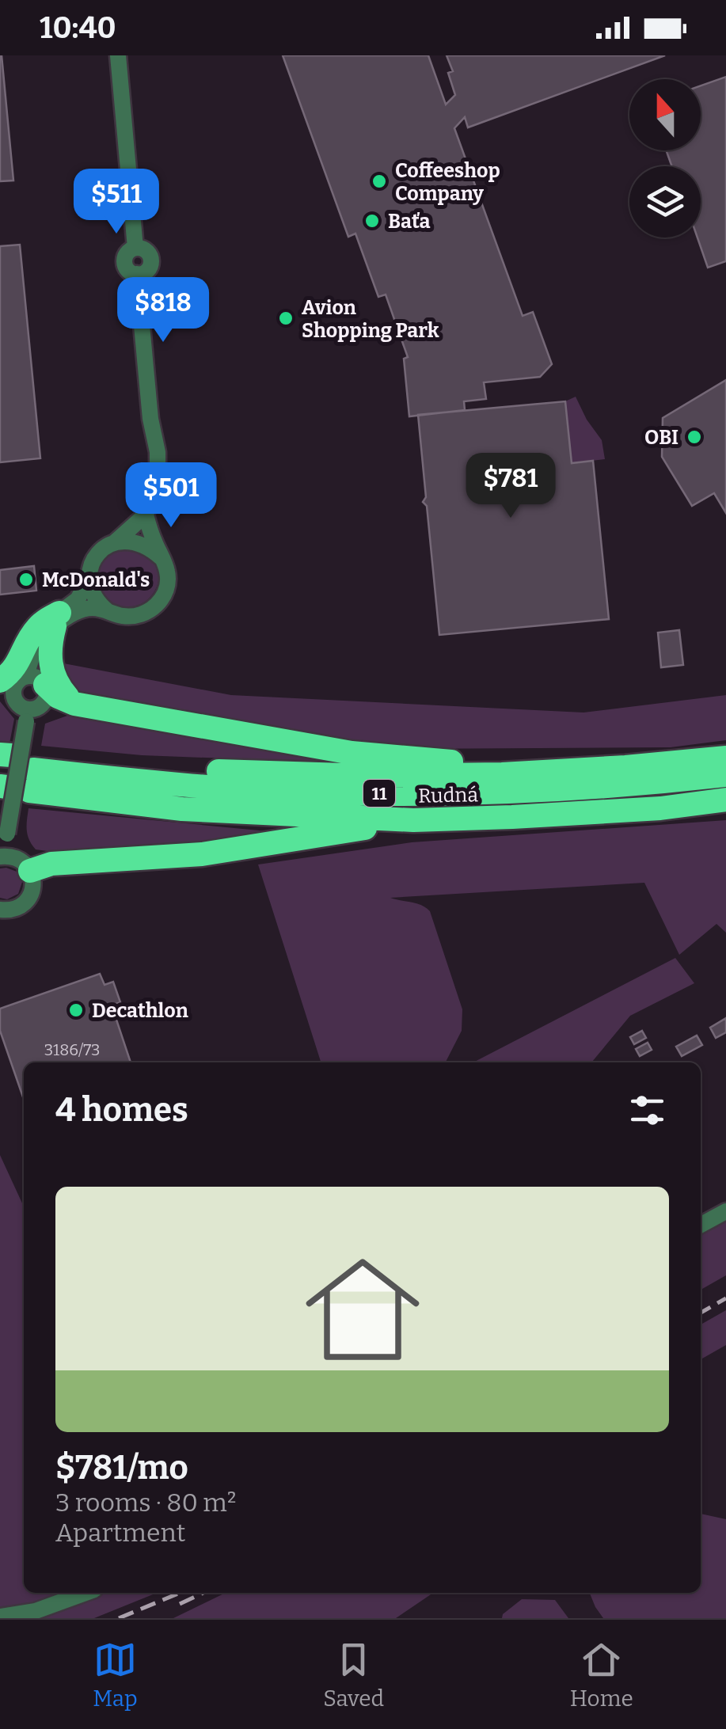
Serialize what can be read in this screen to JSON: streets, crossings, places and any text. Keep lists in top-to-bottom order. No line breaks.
{"streets":{"highway":["11","Rudná"]},"places":["Coffeeshop Company","Baťa","Avion Shopping Park","OBI","McDonald's","Decathlon"],"house_numbers":["3186/73"],"north":"top","page":{"status":"10:40","price":["$511","$818","$781","$501"],"heading":"4 homes","list":[{"name":"$781/mo","note":"3 rooms · 80 m² · Apartment"}],"tabs":["Map","Saved","Home"]}}
